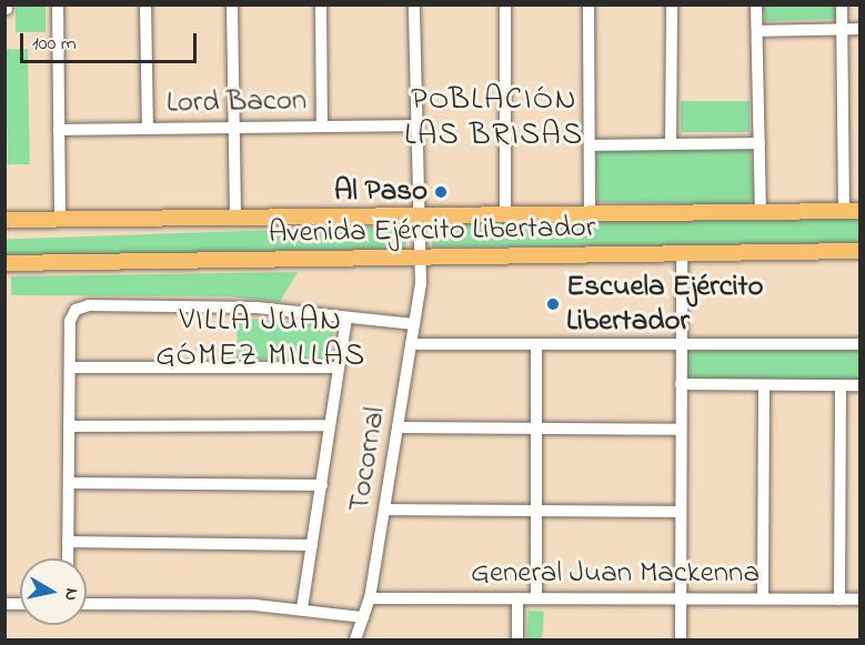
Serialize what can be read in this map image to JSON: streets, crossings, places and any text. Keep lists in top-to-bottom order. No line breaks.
{"streets":{"main road":["Avenida Ejército Libertador"],"street":["Lord Bacon","Tocornal","General Juan Mackenna"]},"crossings":[["Lord Bacon","Tocornal"],["Avenida Ejército Libertador","Tocornal"],["Tocornal","General Juan Mackenna"]],"districts":["POBLACIÓN LAS BRISAS","VILLA JUAN GÓMEZ MILLAS"],"places":["Al Paso","Escuela Ejército Libertador"],"scale_bar":"100 m","north":"right"}
